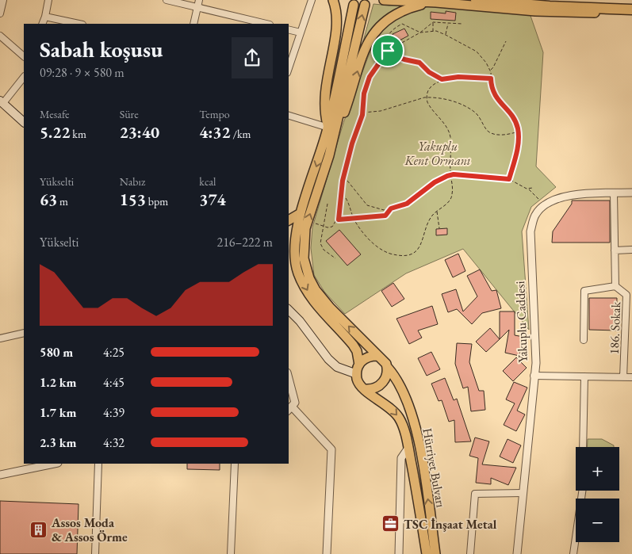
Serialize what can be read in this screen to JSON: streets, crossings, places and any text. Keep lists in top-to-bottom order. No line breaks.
{"streets":{"main road":["Hürriyet Bulvarı"],"street":["Yakuplu Caddesi","186. Sokak"]},"parks":["Yakuplu Kent Ormanı"],"places":{"office":["TSC İnşaat Metal"],"building":["Assos Moda & Assos Örme"]},"page":{"heading":["Sabah koşusu","09:28 · 9 × 580 m"],"stats":[["Mesafe","5.22 km"],["Süre","23:40"],["Tempo","4:32 /km"],["Yükselti","63 m"],["Nabız","153 bpm"],["kcal","374"]],"chart":["Yükselti","216–222 m"],"list":[{"name":"580 m","note":"4:25"},{"name":"1.2 km","note":"4:45"},{"name":"1.7 km","note":"4:39"},{"name":"2.3 km","note":"4:32"}],"map_buttons":["+","−"]}}
